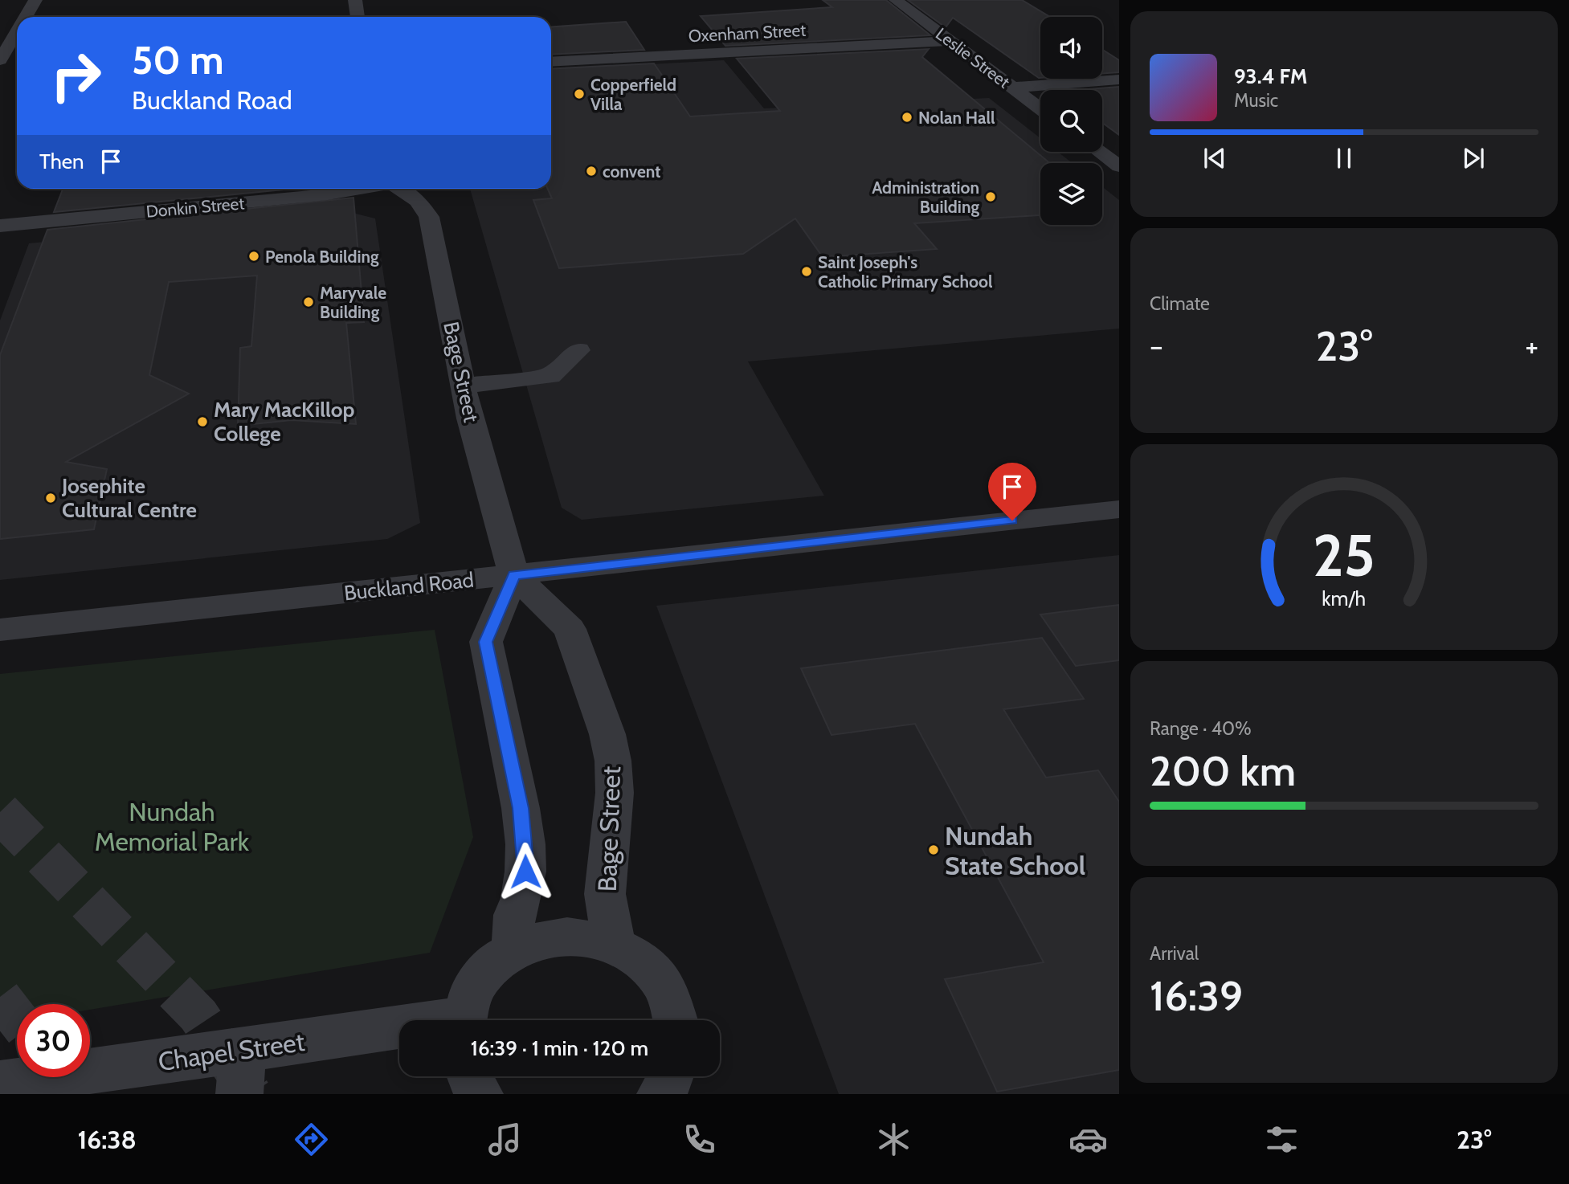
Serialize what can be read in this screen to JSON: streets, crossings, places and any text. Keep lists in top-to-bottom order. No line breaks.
{"streets":{"street":["Oxenham Street","Leslie Street","Donkin Street","Bage Street","Buckland Road","Chapel Street"]},"crossings":[["Oxenham Street","Leslie Street"],["Bage Street","Buckland Road"]],"parks":["Nundah Memorial Park"],"places":["Copperfield Villa","Nolan Hall","convent","Administration Building","Penola Building","Saint Joseph's Catholic Primary School","Maryvale Building","Mary MacKillop College","Josephite Cultural Centre","Nundah State School"],"page":{"turn":["50 m","Buckland Road"],"song":["93.4 FM","Music"],"then":"Then","tile":["Climate",["Range · 40%","200 km"],["Arrival","16:39"]],"heat":["−","23°","+"],"limit":"30","trip":"16:39 · 1 min · 120 m","tabs":["16:38","23°"],"gauge":["25","km/h"]}}
